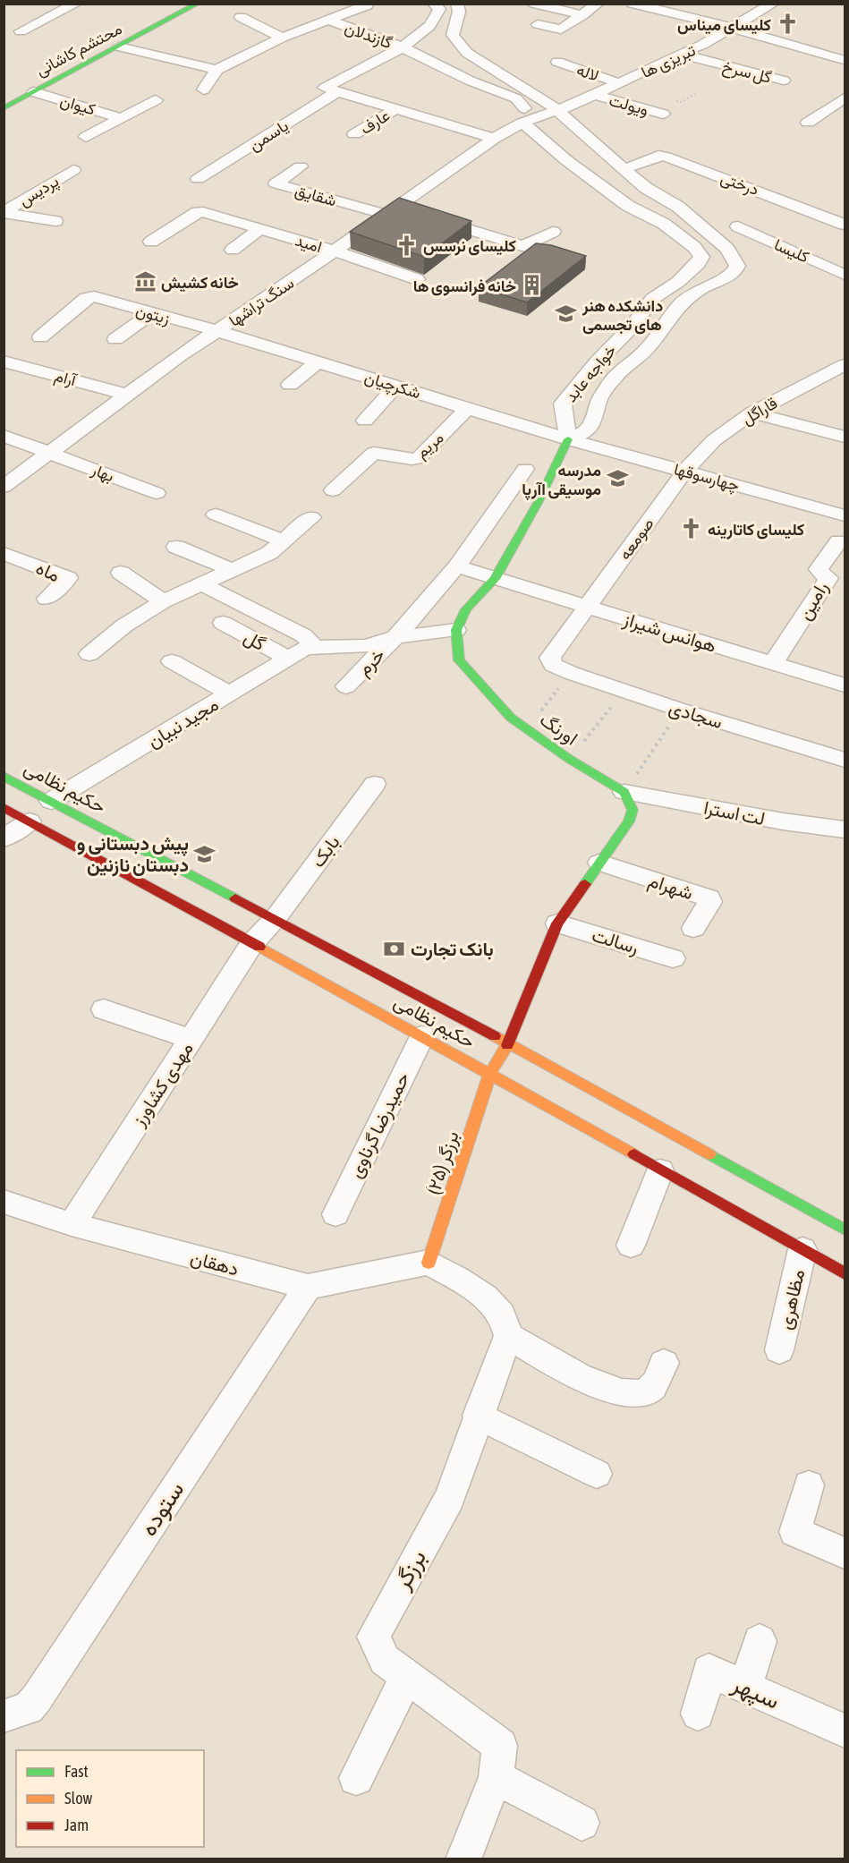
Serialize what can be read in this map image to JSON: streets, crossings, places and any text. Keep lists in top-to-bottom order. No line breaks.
{"streets":{"main road":["محتشم کاشانی","اورنگ","حکیم نظامی","برزگر (۲۵)"],"street":["گازندلان","تبریزی ها","گل سرخ","لاله","کیوان","ویولت","عارف","یاسمن","درختی","پردیس","شقایق","امید","کلیسا","سنگ تراشها","زیتون","خواجه عابد","آرام","شکرچیان","قاراگل","مریم","بهار","چهارسوقها","صومعه","ماه","رامین","هوانس شیراز","گل","خرم","سجادی","مجید نبیان","لت استرا","بابک","شهرام","رسالت","مهدی کشاورز","حمیدرضا گرناوی","دهقان","مظاهری","ستوده","برزگر","سپهر"]},"crossings":[["گازندلان","یاسمن"],["محتشم کاشانی","کیوان"],["تبریزی ها","گل سرخ"],["تبریزی ها","لاله"],["تبریزی ها","ویولت"],["تبریزی ها","سنگ تراشها"],["تبریزی ها","خواجه عابد"],["شقایق","سنگ تراشها"],["امید","سنگ تراشها"],["سنگ تراشها","زیتون"],["سنگ تراشها","خواجه عابد"],["سنگ تراشها","آرام"],["سنگ تراشها","شکرچیان"],["سنگ تراشها","بهار"],["زیتون","شکرچیان"],["خواجه عابد","شکرچیان"],["خواجه عابد","چهارسوقها"],["شکرچیان","مریم"],["شکرچیان","چهارسوقها"],["قاراگل","چهارسوقها"],["قاراگل","صومعه"],["چهارسوقها","صومعه"],["صومعه","هوانس شیراز"],["صومعه","سجادی"],["رامین","هوانس شیراز"],["گل","مجید نبیان"],["خرم","مجید نبیان"],["مجید نبیان","اورنگ"],["مجید نبیان","حکیم نظامی"],["اورنگ","لت استرا"],["حکیم نظامی","بابک"],["حکیم نظامی","مهدی کشاورز"],["حکیم نظامی","حمیدرضا گرناوی"],["حکیم نظامی","برزگر (۲۵)"],["حکیم نظامی","مظاهری"],["بابک","مهدی کشاورز"],["مهدی کشاورز","دهقان"],["برزگر (۲۵)","دهقان"],["دهقان","ستوده"]],"places":{"church":["کلیسای میناس","کلیسای نرسس","کلیسای کاتارینه"],"museum":["خانه کشیش"],"building":["خانه فرانسوی ها"],"school or university":["دانشکده هنر های تجسمی","مدرسه موسیقی اآرپا","پیش دبستانی و دبستان نازنین"],"bank":["بانک تجارت"]},"legend":["Fast","Slow","Jam"]}
